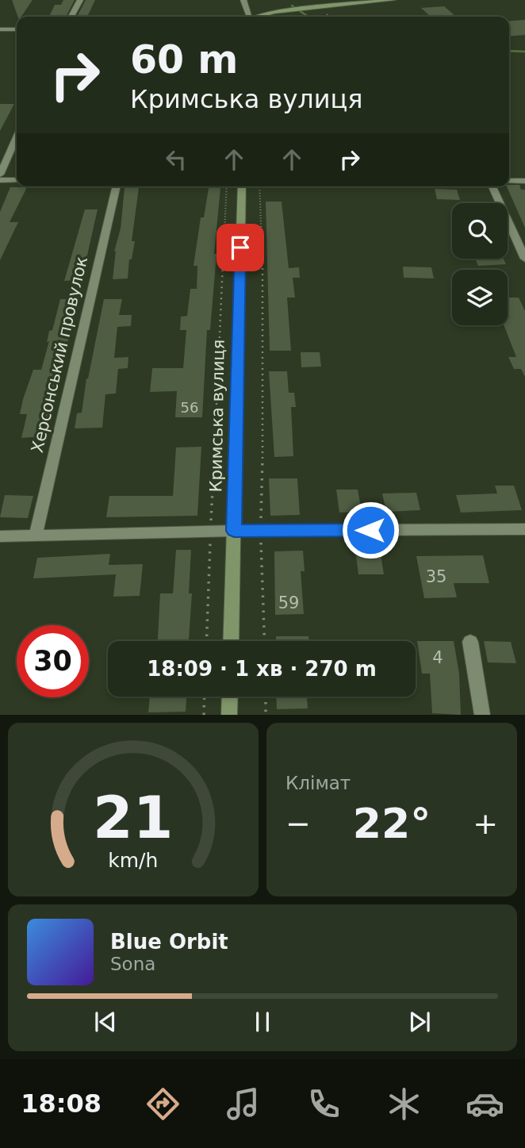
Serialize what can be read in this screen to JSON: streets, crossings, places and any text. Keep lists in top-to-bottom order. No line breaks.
{"streets":{"street":["Херсонський провулок","Кримська вулиця"]},"house_numbers":["56","35","59","4"],"page":{"turn":["60 m","Кримська вулиця"],"limit":"30","trip":"18:09 · 1 хв · 270 m","tile":"Клімат","heat":["−","22°","+"],"song":["Blue Orbit","Sona"],"tabs":"18:08","gauge":["21","km/h"]}}
